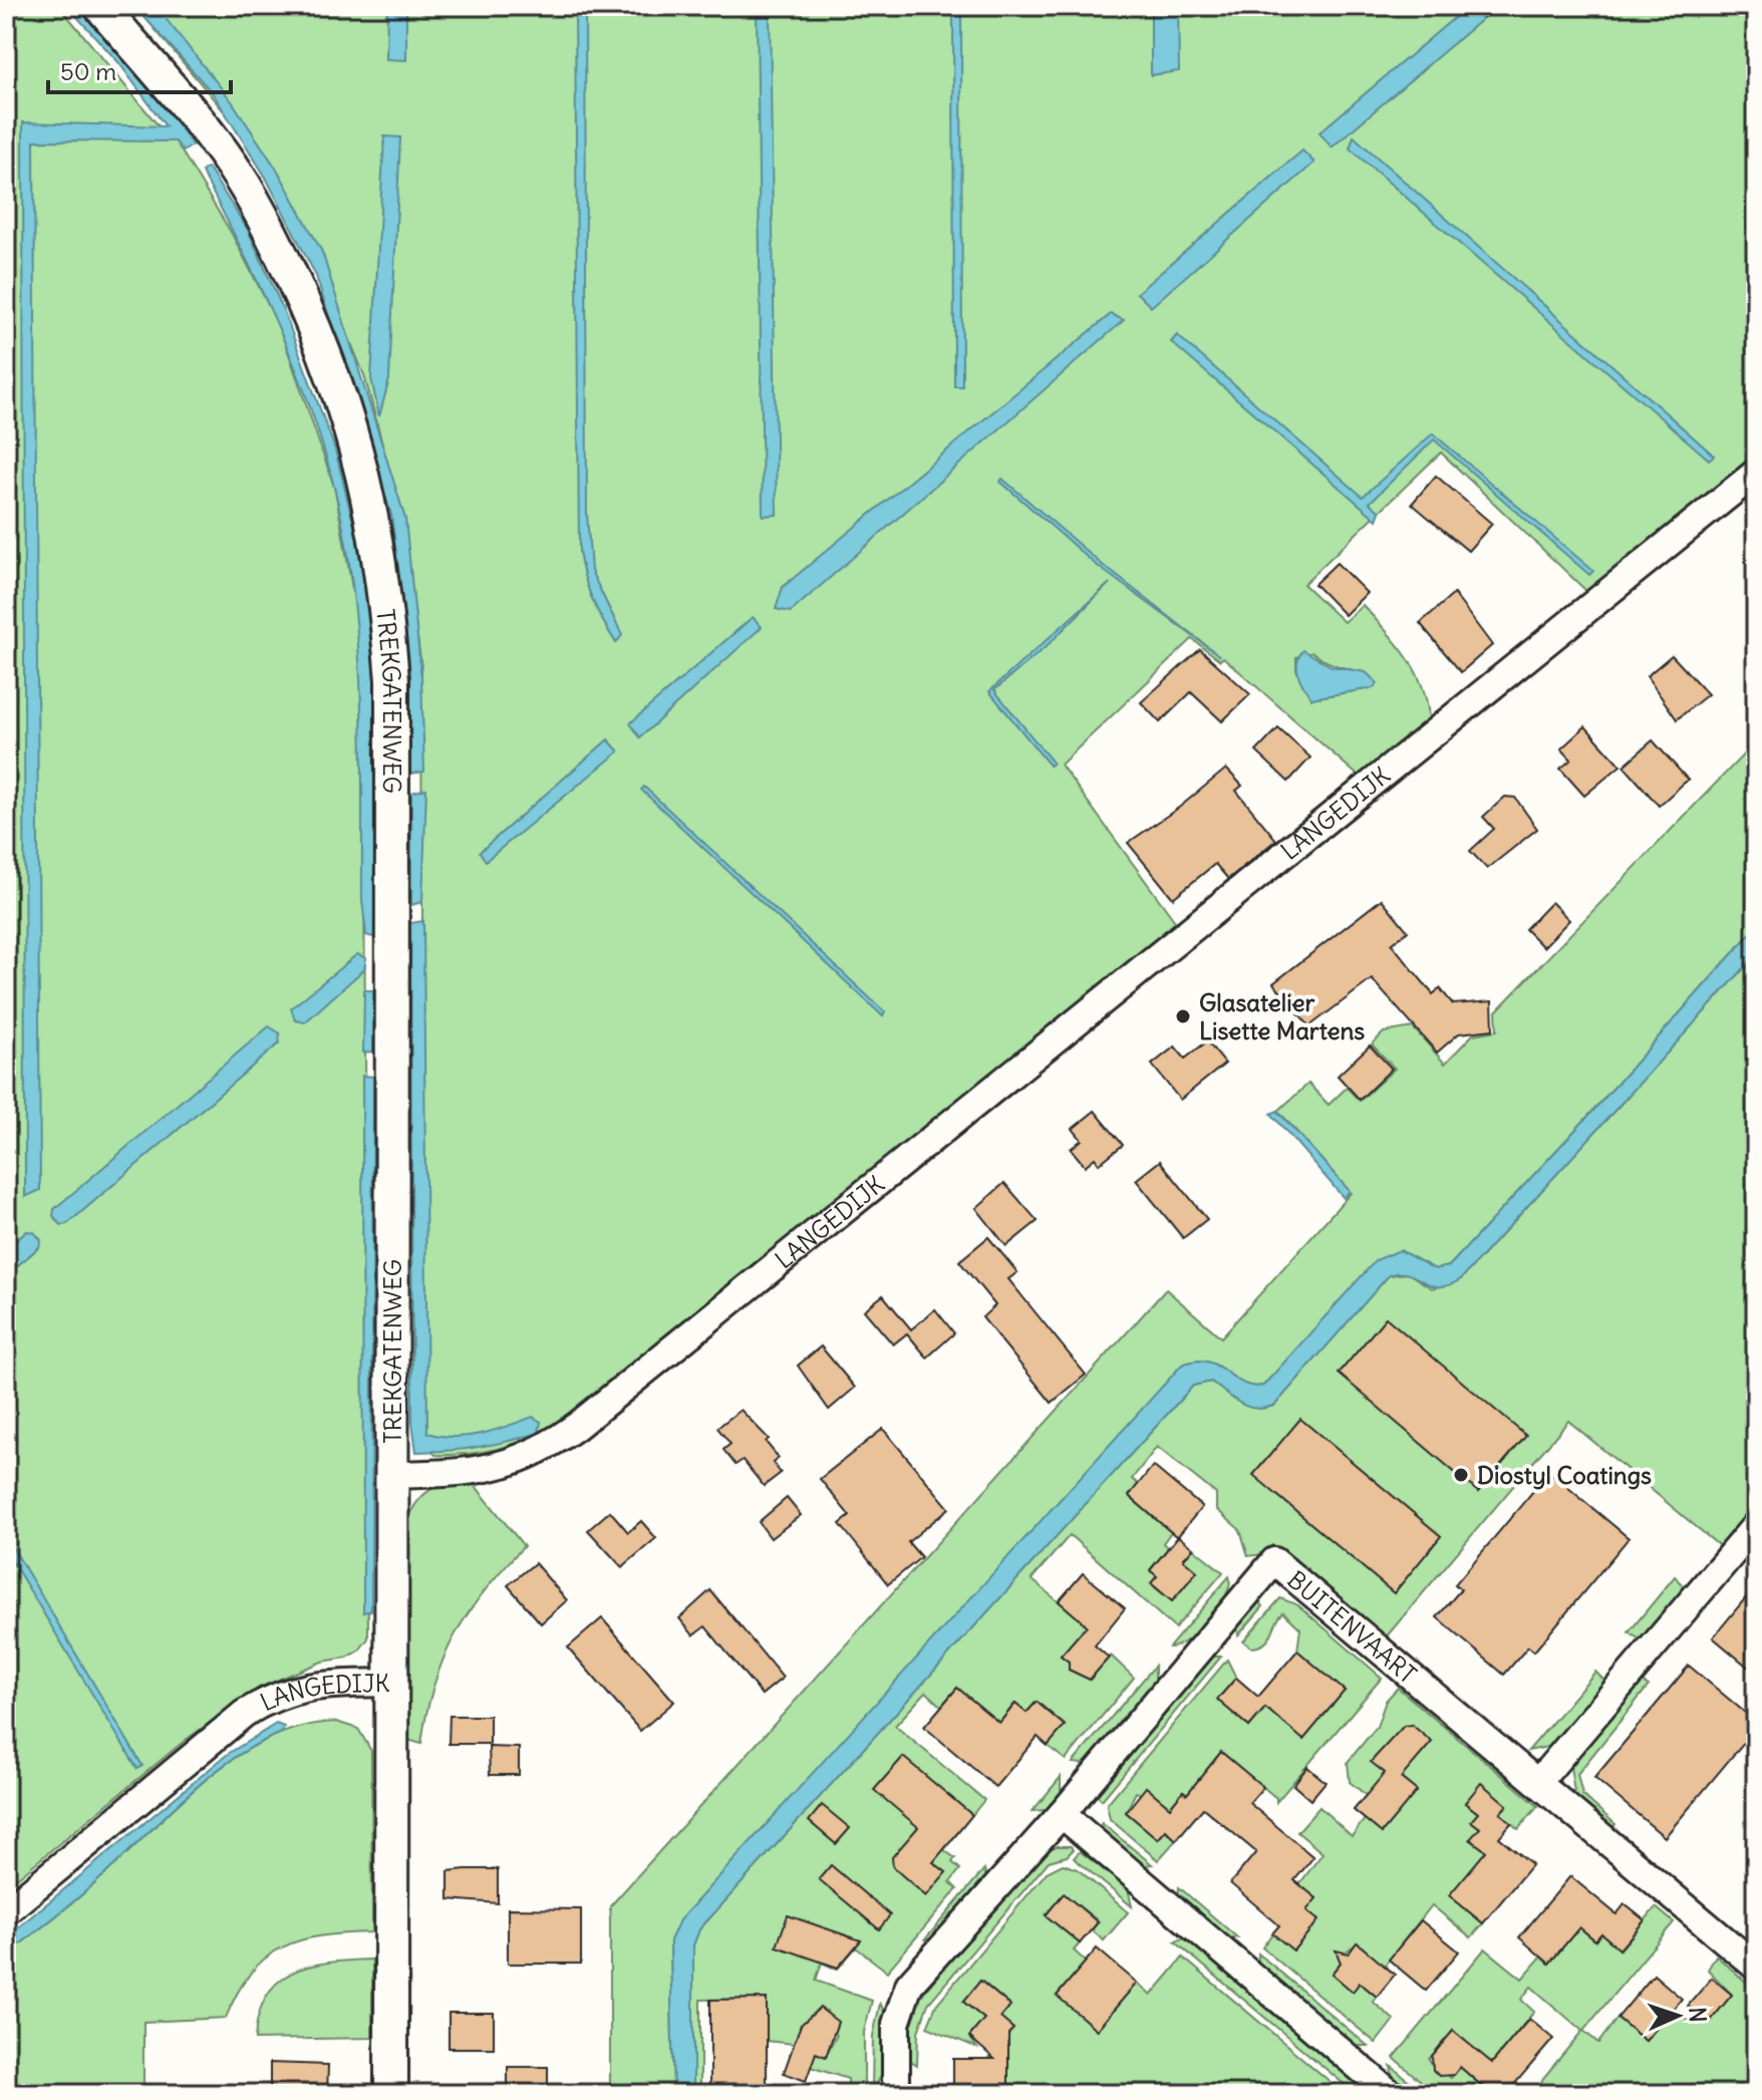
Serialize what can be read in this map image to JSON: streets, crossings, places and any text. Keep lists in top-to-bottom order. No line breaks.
{"streets":{"street":["TREKGATENWEG","LANGEDIJK","BUITENVAART"]},"crossings":[["TREKGATENWEG","LANGEDIJK"]],"places":["Glasatelier Lisette Martens","Diostyl Coatings"],"scale_bar":"50 m","north":"right"}
